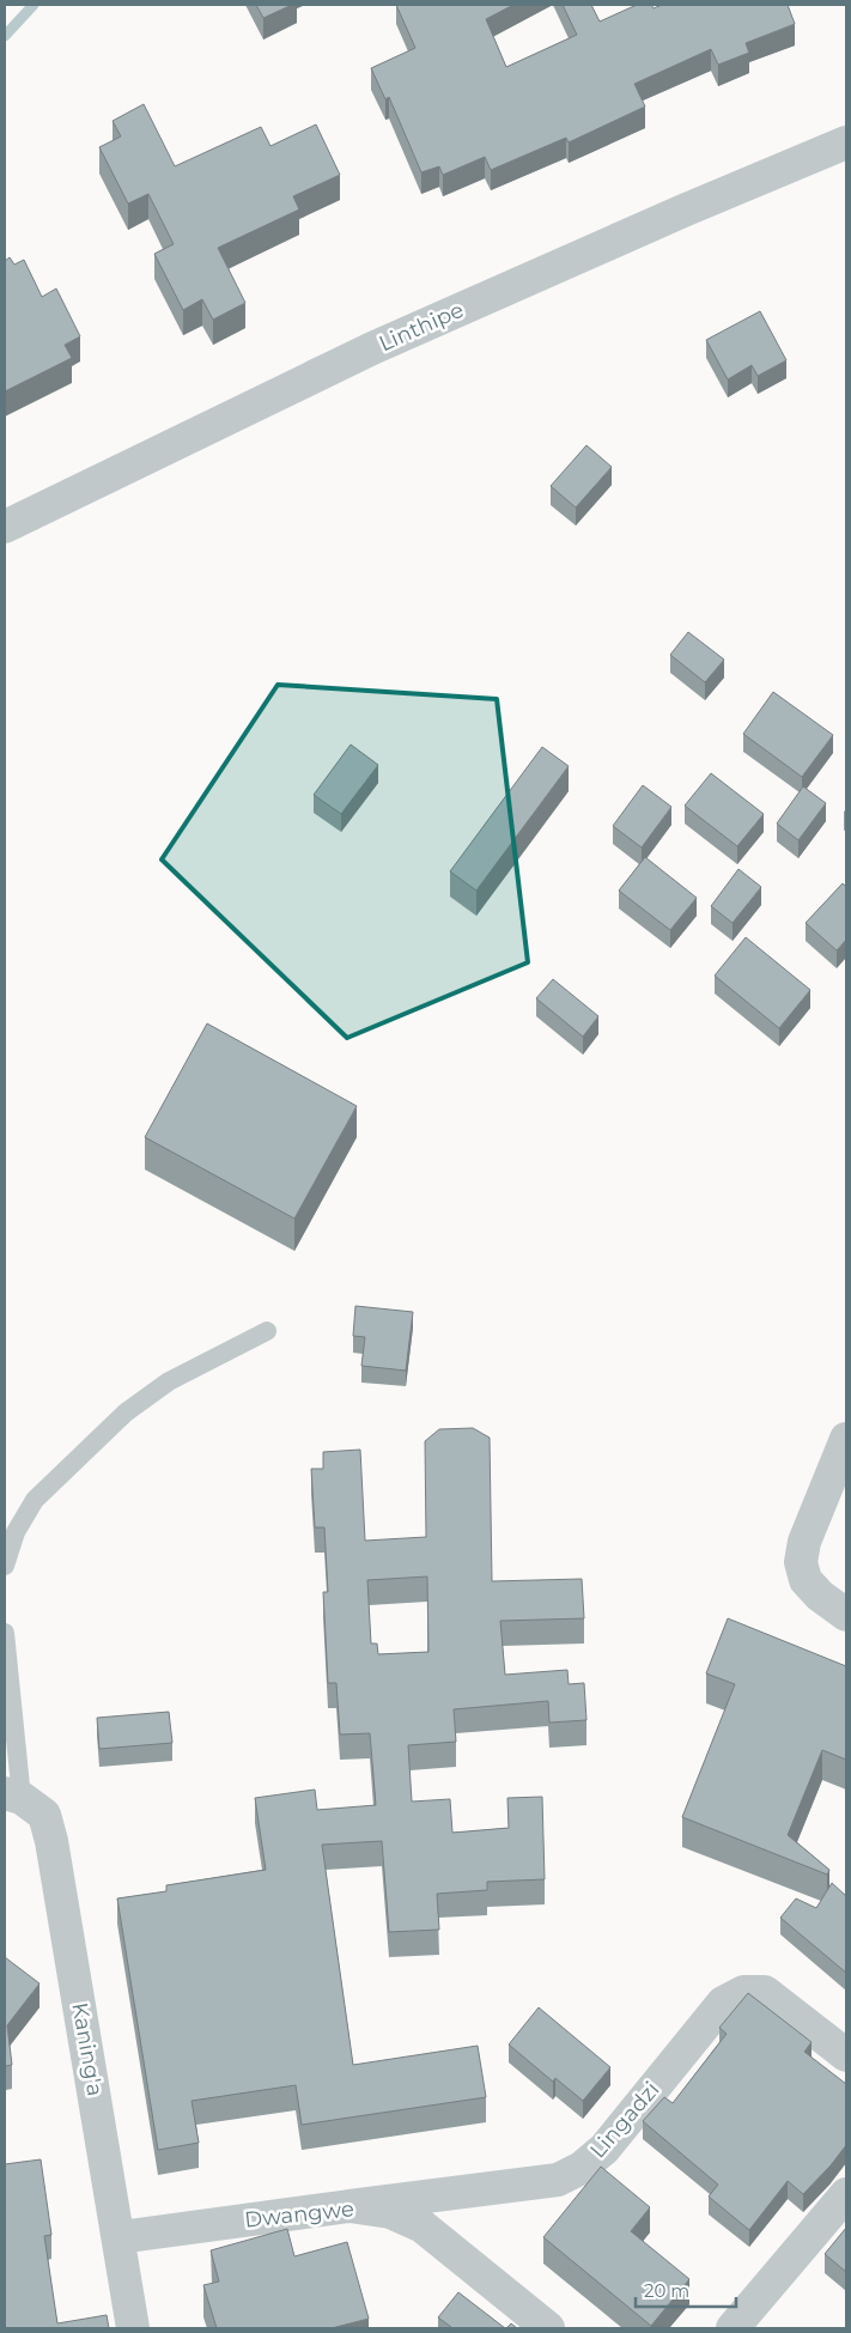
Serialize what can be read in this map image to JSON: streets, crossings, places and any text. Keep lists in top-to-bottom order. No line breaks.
{"streets":{"street":["Linthipe","Kaning'a","Lingadzi","Dwangwe"]},"crossings":[["Kaning'a","Dwangwe"],["Lingadzi","Dwangwe"]],"scale_bar":"20 m"}
